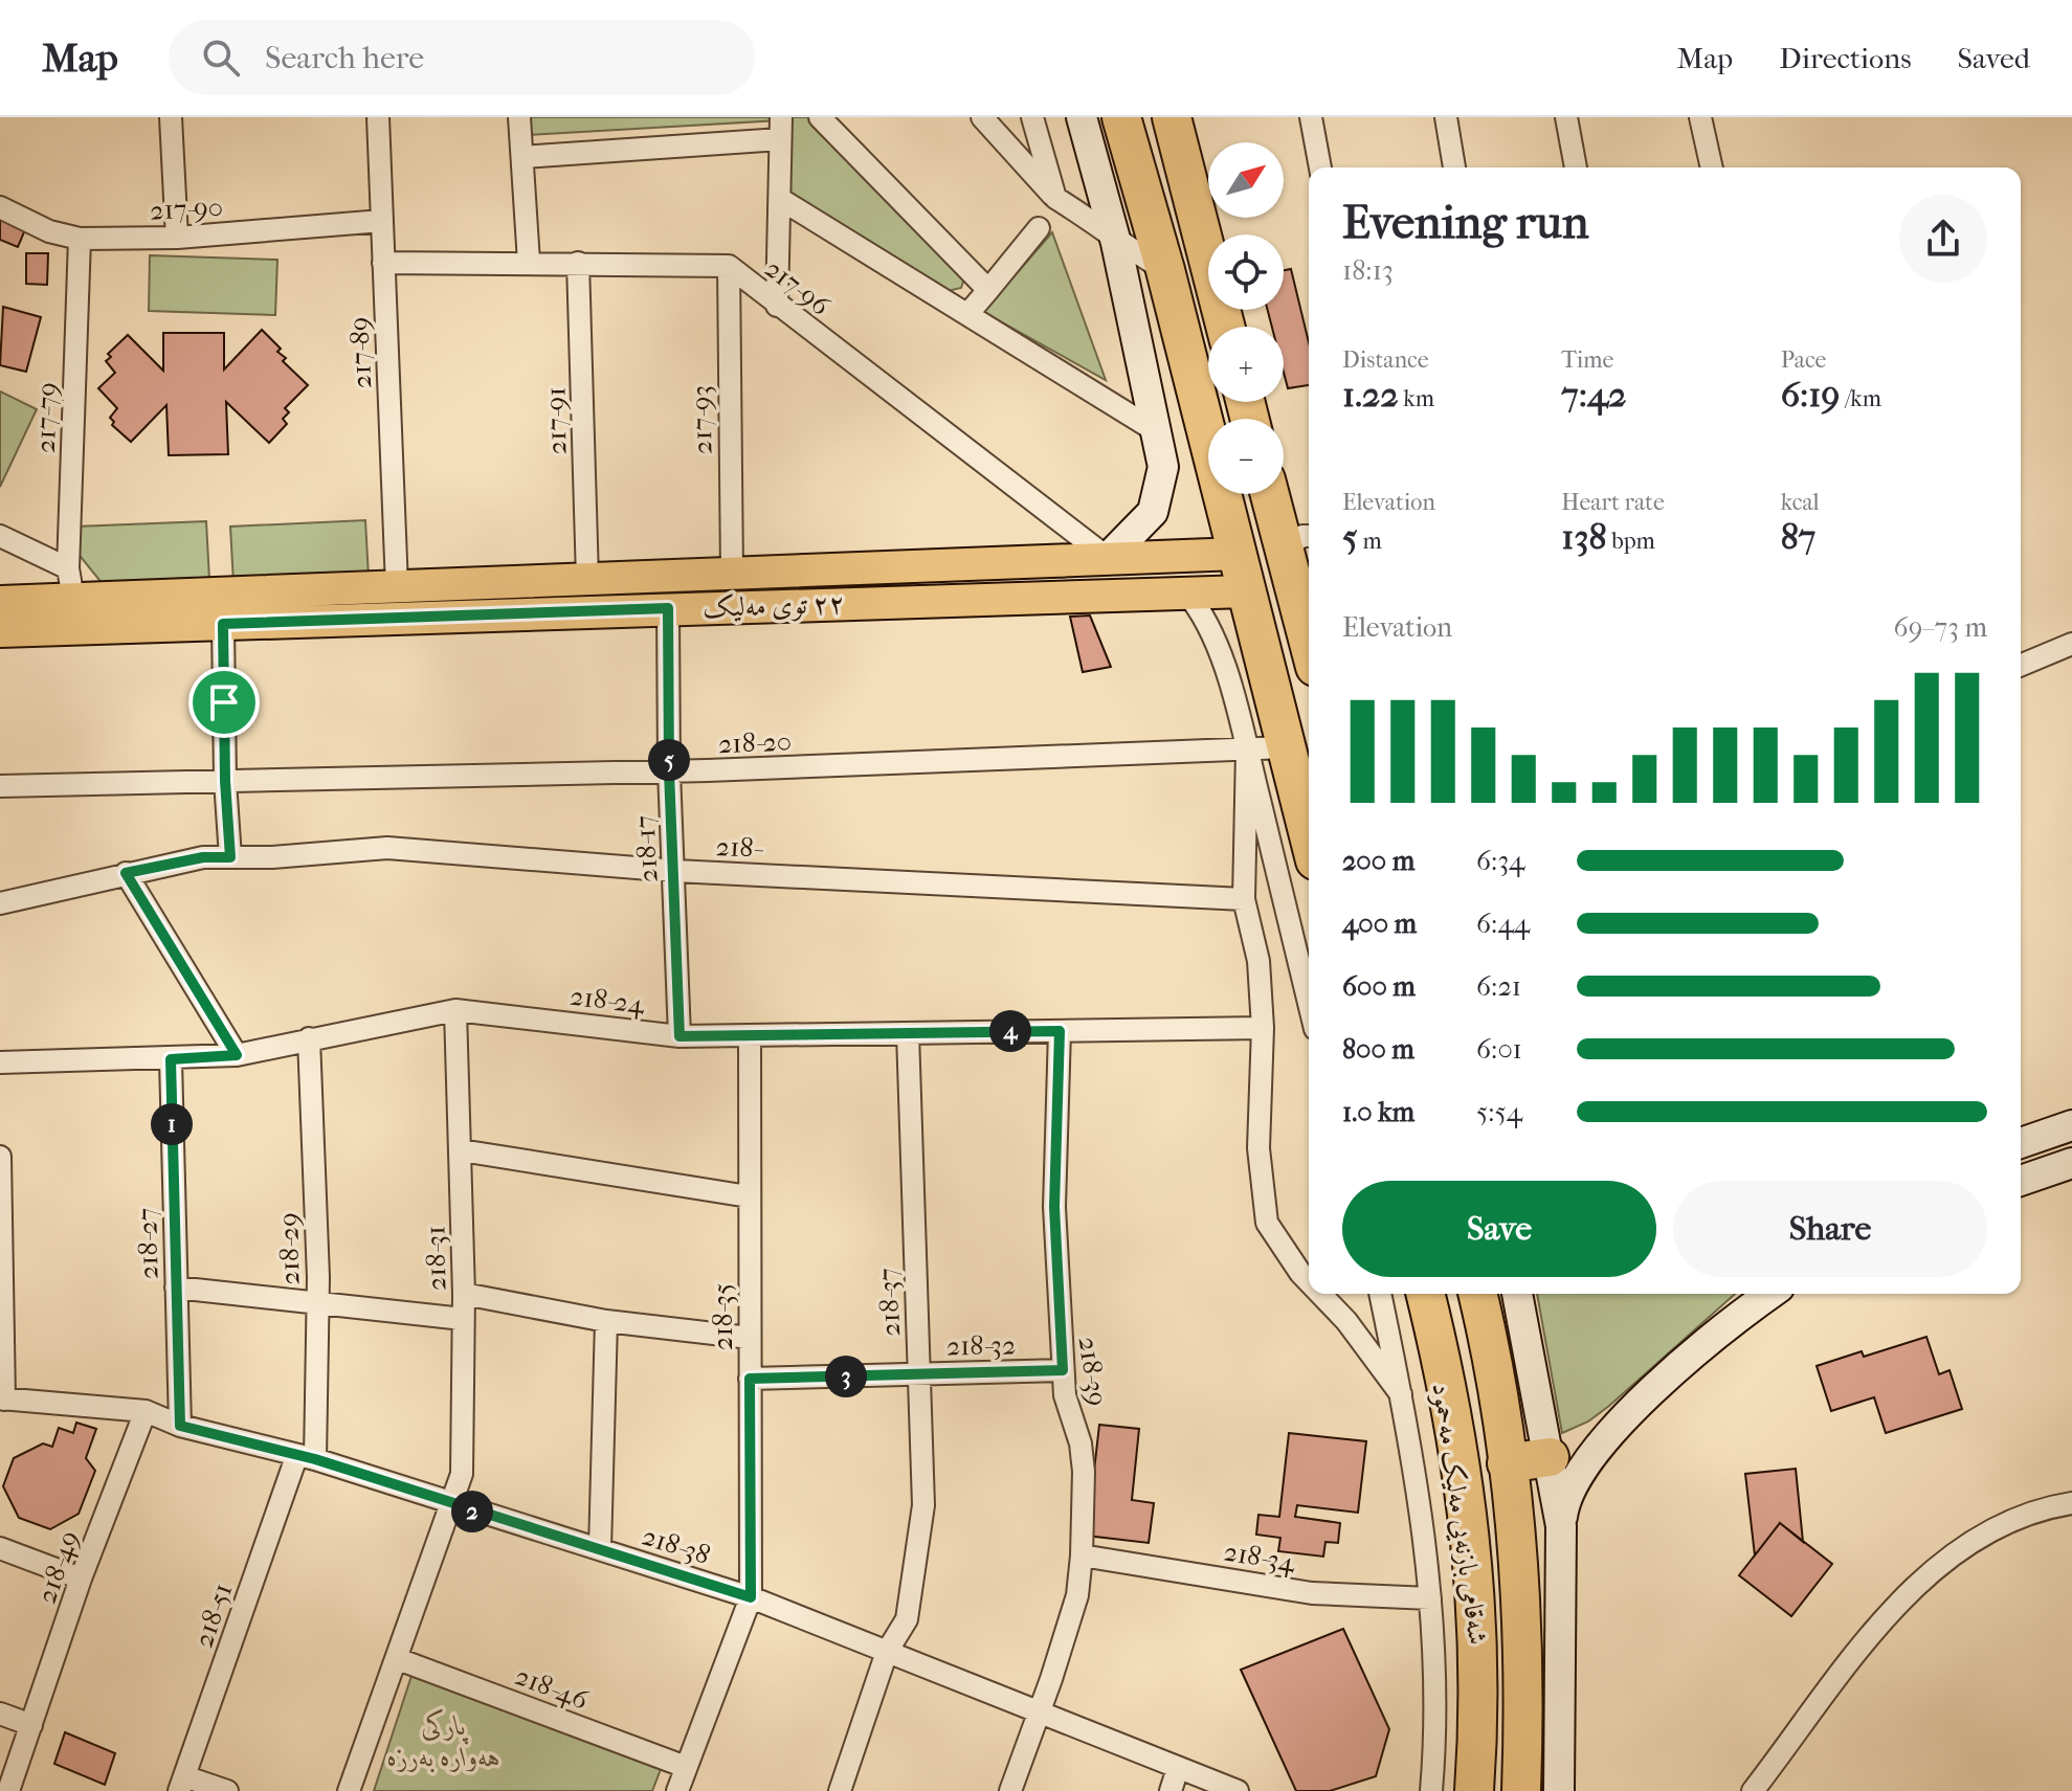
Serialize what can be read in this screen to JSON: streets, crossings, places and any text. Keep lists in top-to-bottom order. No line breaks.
{"streets":{"highway":["شەقامی بازنەیی مەلیک مەحمود"],"main road":["٢٢ توی مەلیک"],"street":["217-90","217-96","217-89","217-79","217-93","217-91","218-20","218-","218-17","218-24","218-27","218-29","218-31","218-37","218-35","218-32","218-39","218-38","218-34","218-49","218-51","218-46"]},"crossings":[["217-90","217-89"],["217-90","217-79"],["217-96","217-89"],["217-96","217-93"],["217-96","217-91"],["217-96","٢٢ توی مەلیک"],["217-89","٢٢ توی مەلیک"],["217-79","٢٢ توی مەلیک"],["217-93","٢٢ توی مەلیک"],["217-91","٢٢ توی مەلیک"],["٢٢ توی مەلیک","218-17"],["218-20","218-17"],["218-","218-17"],["218-17","218-24"],["218-24","218-27"],["218-24","218-29"],["218-24","218-31"],["218-24","218-37"],["218-24","218-35"],["218-24","218-39"],["218-27","218-38"],["218-29","218-38"],["218-29","218-51"],["218-31","218-38"],["218-31","218-46"],["218-37","218-32"],["218-37","218-38"],["218-35","218-32"],["218-35","218-38"],["218-32","218-39"],["218-39","218-38"],["218-39","218-34"],["218-38","218-49"],["218-38","218-51"]],"parks":["پارکی هەوارە بەرزە"],"north":"top right","page":{"header":"Map","search":"Search here","nav":["Map","Directions","Saved"],"map_buttons":["+","−"],"heading":["Evening run","18:13"],"stats":[["Distance","1.22 km"],["Time","7:42"],["Pace","6:19 /km"],["Elevation","5 m"],["Heart rate","138 bpm"],["kcal","87"]],"chart":["Elevation","69–73 m"],"pins":["5","4","1","3","2"],"list":[{"name":"200 m","note":"6:34"},{"name":"400 m","note":"6:44"},{"name":"600 m","note":"6:21"},{"name":"800 m","note":"6:01"},{"name":"1.0 km","note":"5:54"}],"buttons":["Save","Share"]}}
